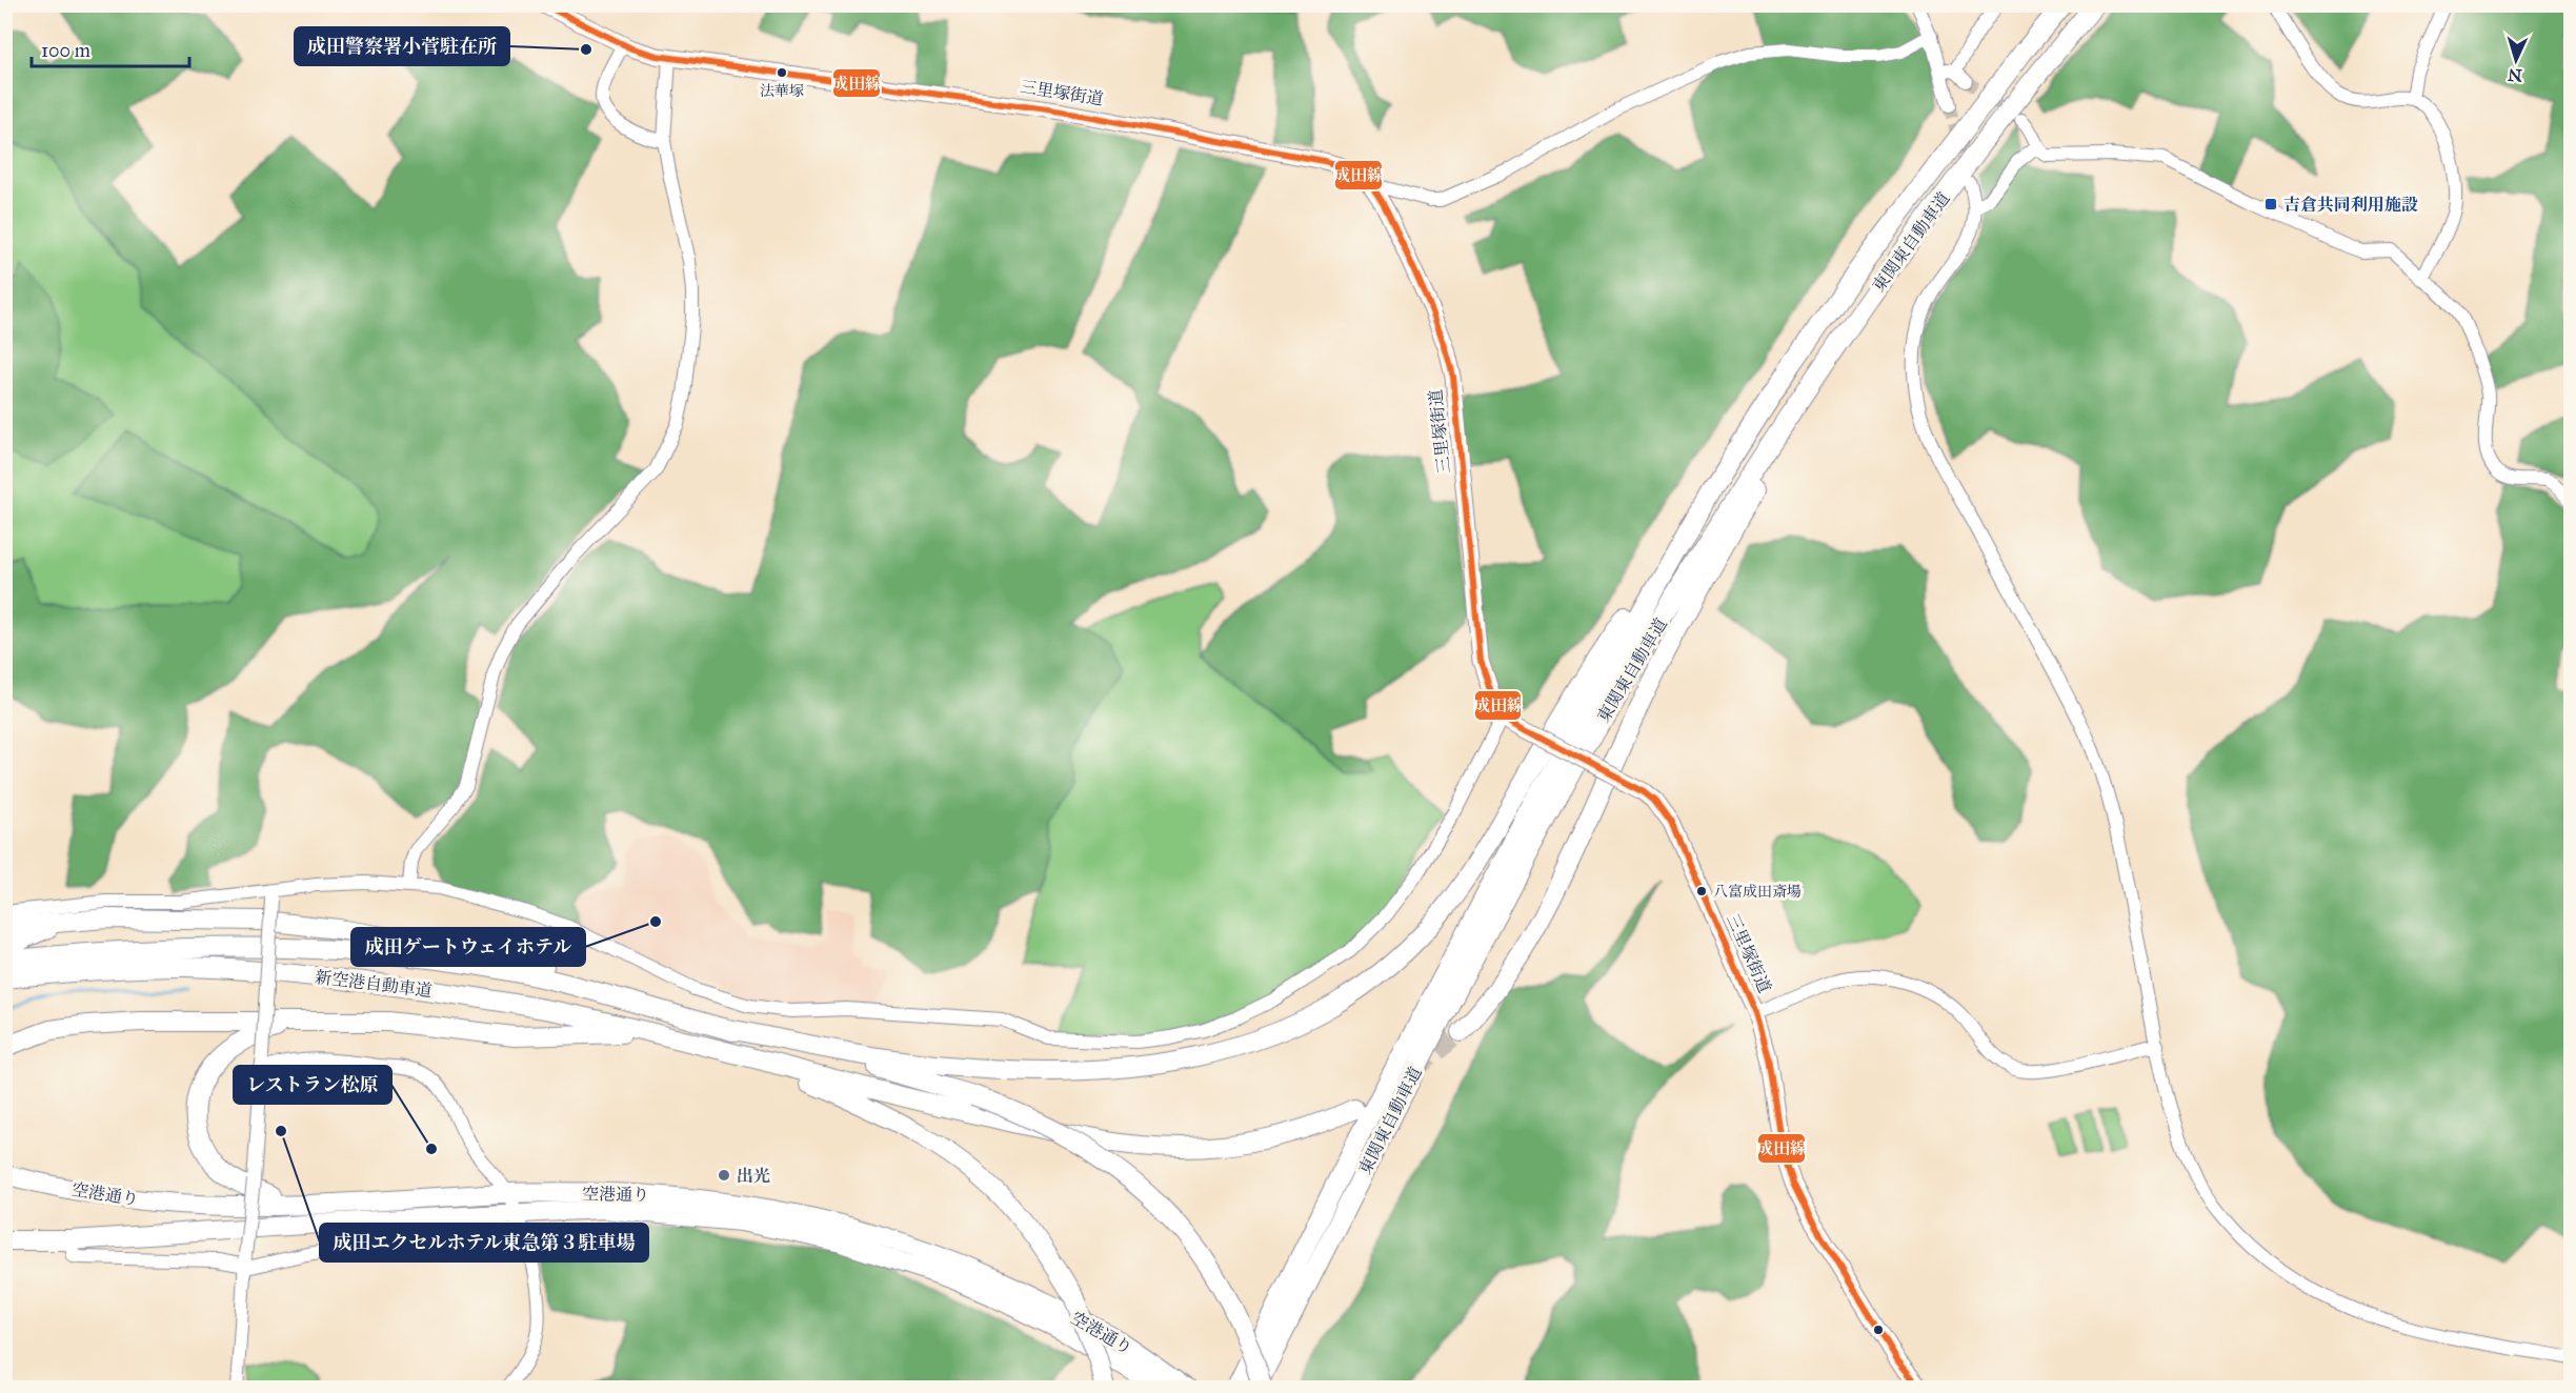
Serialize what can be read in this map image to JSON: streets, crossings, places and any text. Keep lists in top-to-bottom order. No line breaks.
{"streets":{"highway":["東関東自動車道","新空港自動車道","空港通り"],"main road":["三里塚街道"]},"places":{"other":["成田警察署小菅駐在所","法華塚","八富成田斎場","成田ゲートウェイホテル","成田エクセルホテル東急第３駐車場","レストラン松原","出光"],"transit":["吉倉共同利用施設"]},"lines":["transit line 成田線"],"scale_bar":"100 m","north":"bottom"}
